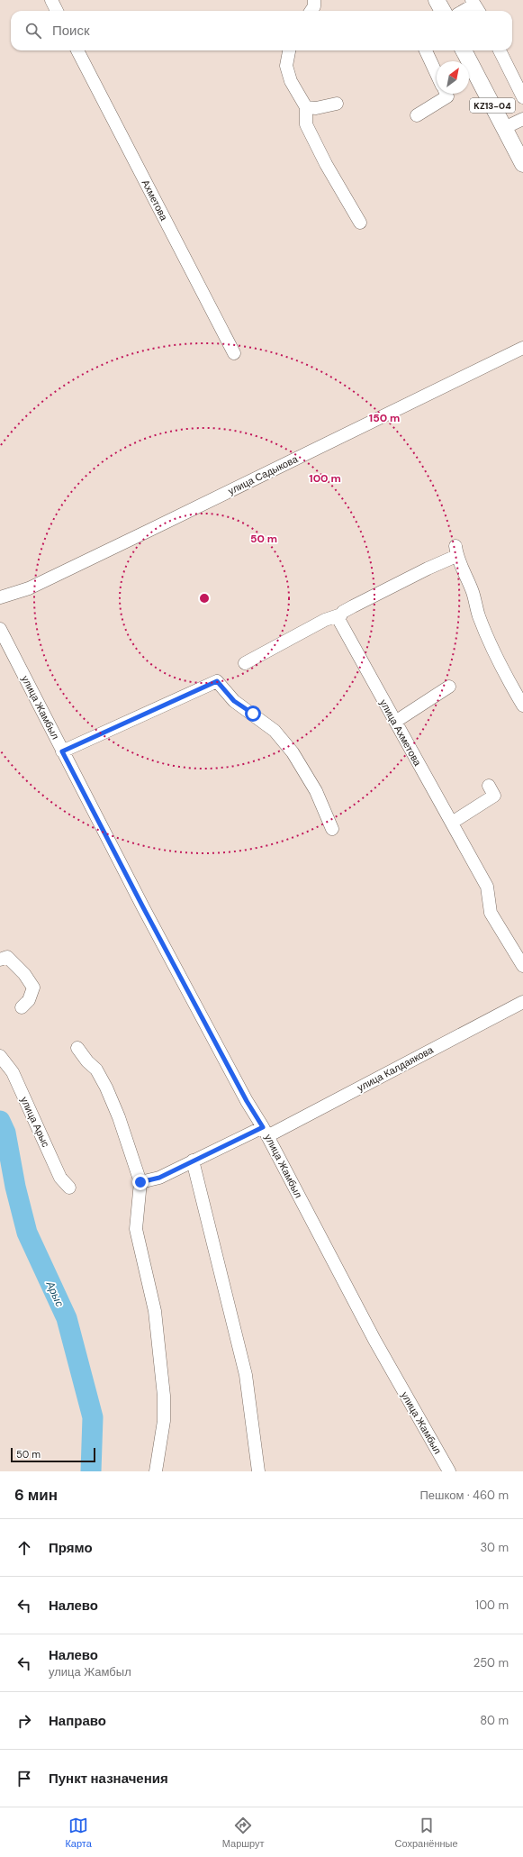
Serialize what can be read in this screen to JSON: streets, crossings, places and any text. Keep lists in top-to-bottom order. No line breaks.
{"streets":{"main road":["KZ13-04"],"street":["Ахметова","улица Садыкова","улица Жамбыл","улица Ахметова","улица Калдаякова","улица Арыс"]},"crossings":[["улица Жамбыл","улица Калдаякова"]],"water":["Арыс"],"scale_bar":"50 m","north":"top right","page":{"search":"Поиск","scale":"50 m","heading":["6 мин","Пешком · 460 m"],"list":[["Прямо","30 m"],["Налево","100 m"],["Налево","улица Жамбыл","250 m"],["Направо","80 m"],"Пункт назначения"],"nav":["Карта","Маршрут","Сохранённые"]},"rings":["150 m","100 m","50 m"]}
